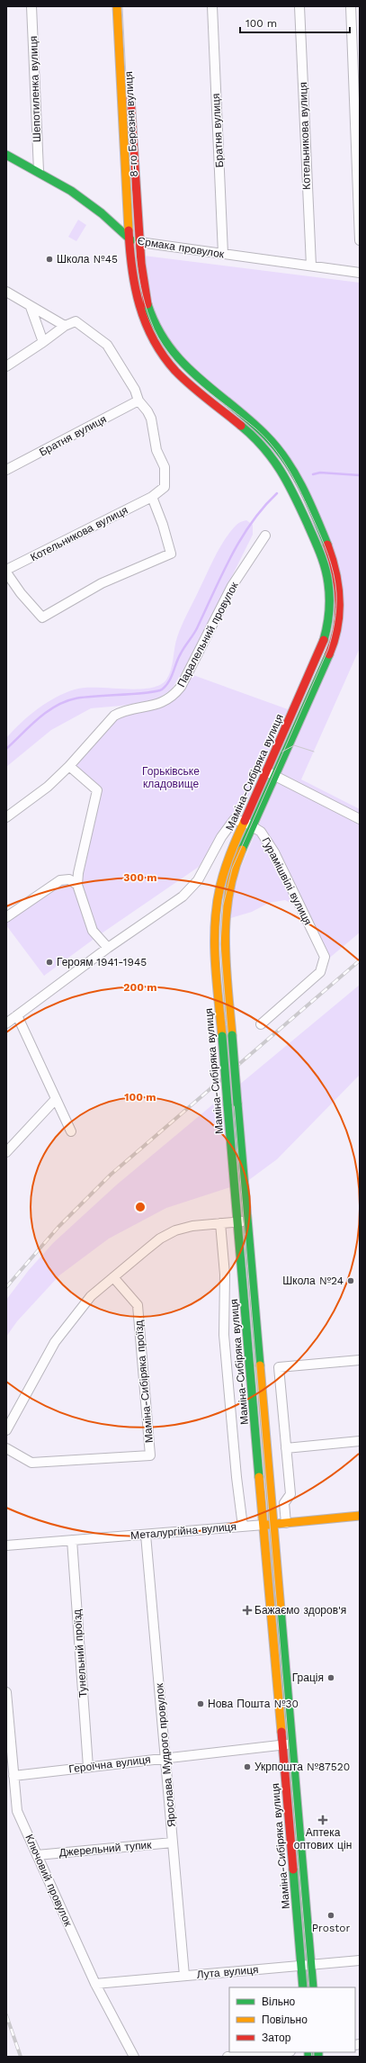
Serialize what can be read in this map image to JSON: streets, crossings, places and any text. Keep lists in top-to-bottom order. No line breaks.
{"streets":{"main road":["8-го Березня вулиця","Єрмака провулок","Маміна-Сибіряка вулиця","Металургійна вулиця"],"street":["Шепотиленка вулиця","Братня вулиця","Котельникова вулиця","Паралельний провулок","Гурамішвілі вулиця","Маміна-Сибіряка проїзд","Тунельний проїзд","Ярослава Мудрого провулок","Героїчна вулиця","Джерельний тупик","Ключовий провулок","Лута вулиця"]},"crossings":[["Шепотиленка вулиця","Єрмака провулок"],["8-го Березня вулиця","Єрмака провулок"],["8-го Березня вулиця","Маміна-Сибіряка вулиця"],["Братня вулиця","Котельникова вулиця"],["Братня вулиця","Єрмака провулок"],["Котельникова вулиця","Єрмака провулок"],["Єрмака провулок","Маміна-Сибіряка вулиця"],["Маміна-Сибіряка вулиця","Гурамішвілі вулиця"],["Маміна-Сибіряка вулиця","Металургійна вулиця"],["Маміна-Сибіряка вулиця","Героїчна вулиця"],["Маміна-Сибіряка вулиця","Лута вулиця"],["Металургійна вулиця","Тунельний проїзд"],["Металургійна вулиця","Ярослава Мудрого провулок"],["Тунельний проїзд","Героїчна вулиця"],["Ярослава Мудрого провулок","Героїчна вулиця"],["Ярослава Мудрого провулок","Джерельний тупик"],["Ярослава Мудрого провулок","Лута вулиця"],["Героїчна вулиця","Ключовий провулок"],["Джерельний тупик","Ключовий провулок"],["Ключовий провулок","Лута вулиця"]],"parks":["Горьківське кладовище"],"places":{"other":["Школа №45","Героям 1941-1945","Школа №24","Грація","Нова Пошта №30","Укрпошта №87520","Prostor"],"health":["Бажаємо здоров'я","Аптека оптових цін"]},"legend":["Вільно","Повільно","Затор"],"scale_bar":"100 m","rings":["300 m","200 m","100 m"]}
